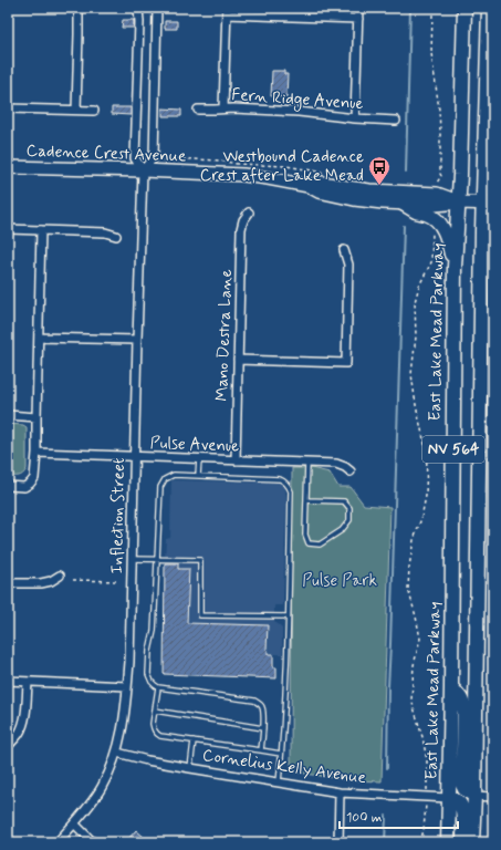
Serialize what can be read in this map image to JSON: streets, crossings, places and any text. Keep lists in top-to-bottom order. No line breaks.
{"streets":{"main road":["East Lake Mead Parkway","NV 564"],"street":["Fern Ridge Avenue","Cadence Crest Avenue","Mano Destra Lane","Pulse Avenue","Inflection Street","Cornelius Kelly Avenue"]},"crossings":[["Cadence Crest Avenue","East Lake Mead Parkway"],["Cadence Crest Avenue","Inflection Street"],["East Lake Mead Parkway","Cornelius Kelly Avenue"],["Mano Destra Lane","Pulse Avenue"],["Pulse Avenue","Inflection Street"],["Inflection Street","Cornelius Kelly Avenue"]],"parks":["Pulse Park"],"places":{"bus stop":["Westbound Cadence Crest after Lake Mead"]},"scale_bar":"100 m"}
